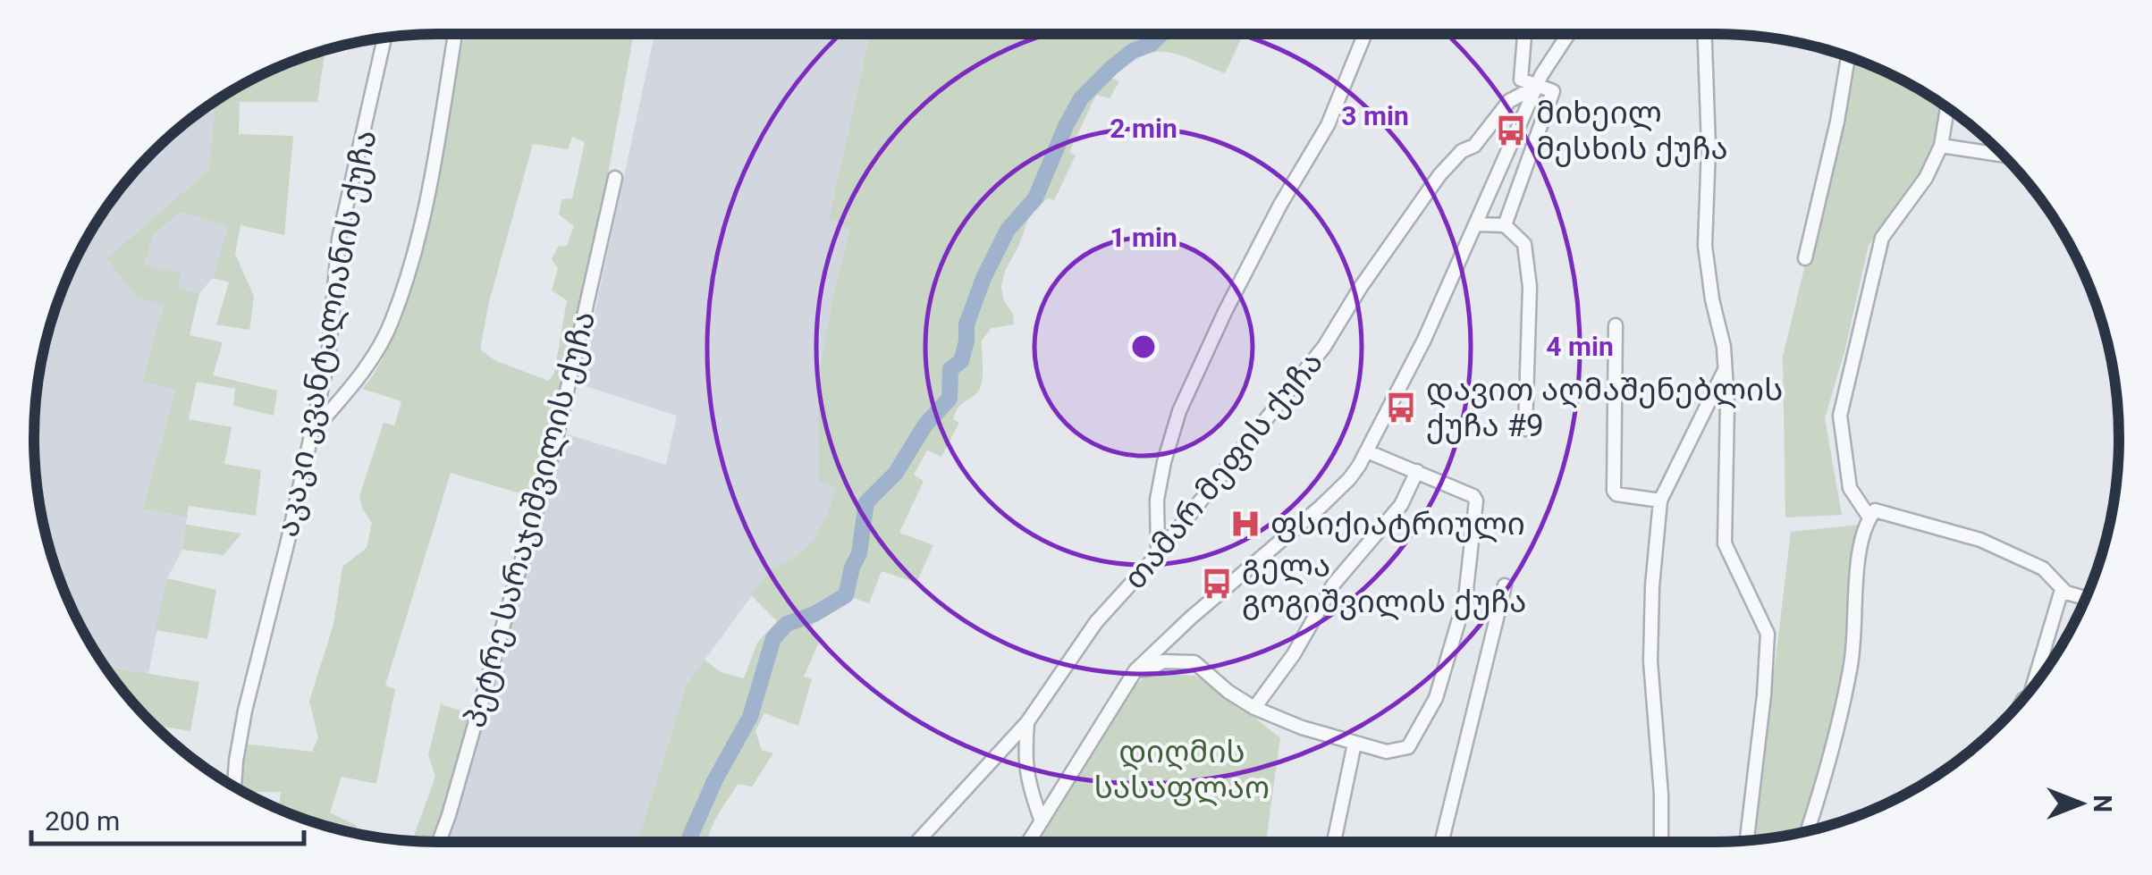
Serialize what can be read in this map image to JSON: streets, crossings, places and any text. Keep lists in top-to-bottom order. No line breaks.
{"streets":{"street":["აკაკი კვანტალიანის ქუჩა","თამარ მეფის ქუჩა","პეტრე სარაჯიშვილის ქუჩა"]},"parks":["დიღმის სასაფლაო"],"places":{"bus stop":["მიხეილ მესხის ქუჩა","დავით აღმაშენებლის ქუჩა #9","გელა გოგიშვილის ქუჩა"],"hospital":["ფსიქიატრიული"]},"scale_bar":"200 m","north":"right","rings":["3 min","2 min","1 min","4 min"]}
